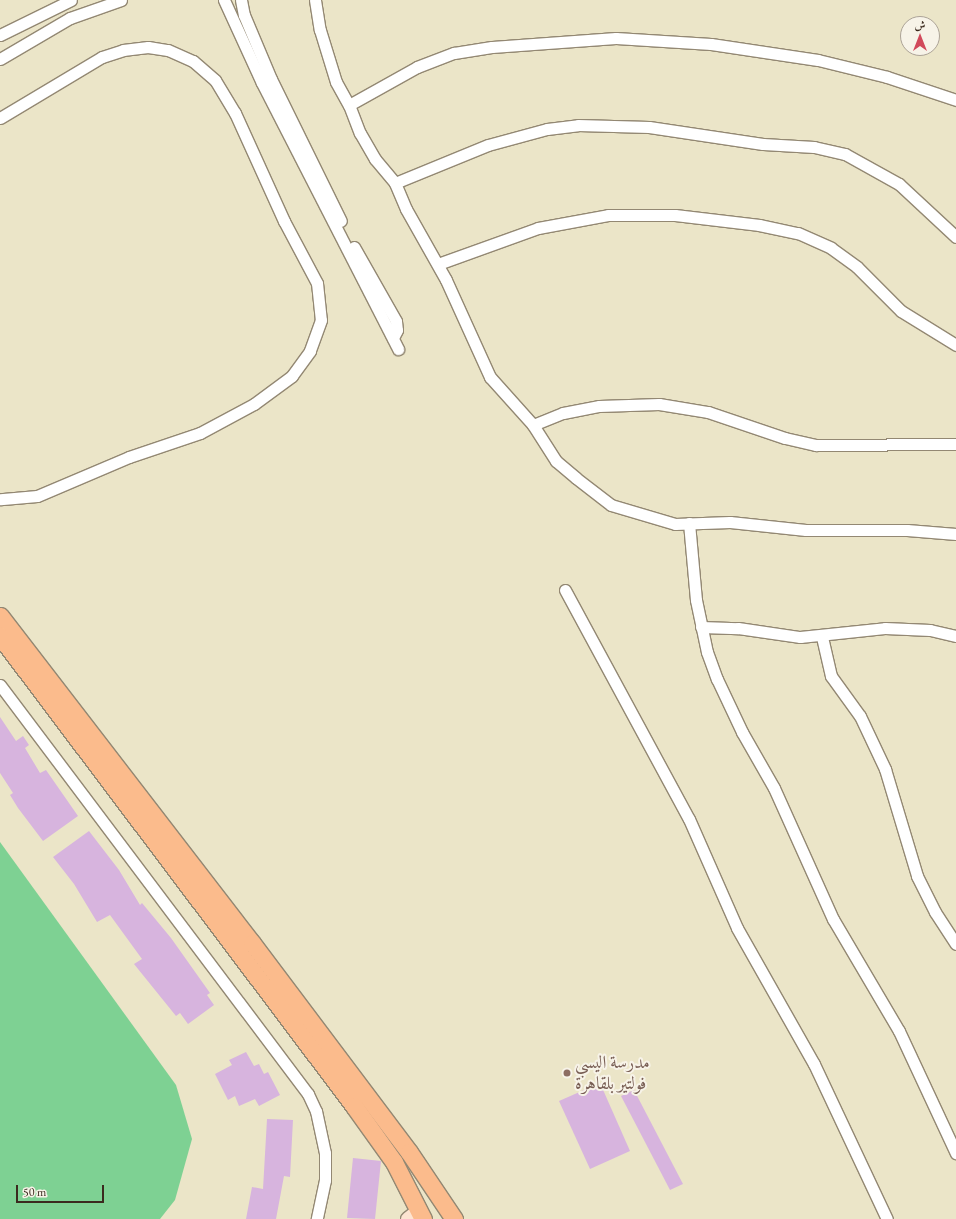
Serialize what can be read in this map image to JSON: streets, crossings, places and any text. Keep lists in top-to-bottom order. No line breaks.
{"places":["مدرسة اليسي فولتير بلقاهرة"],"scale_bar":"50 m","north":"top"}
